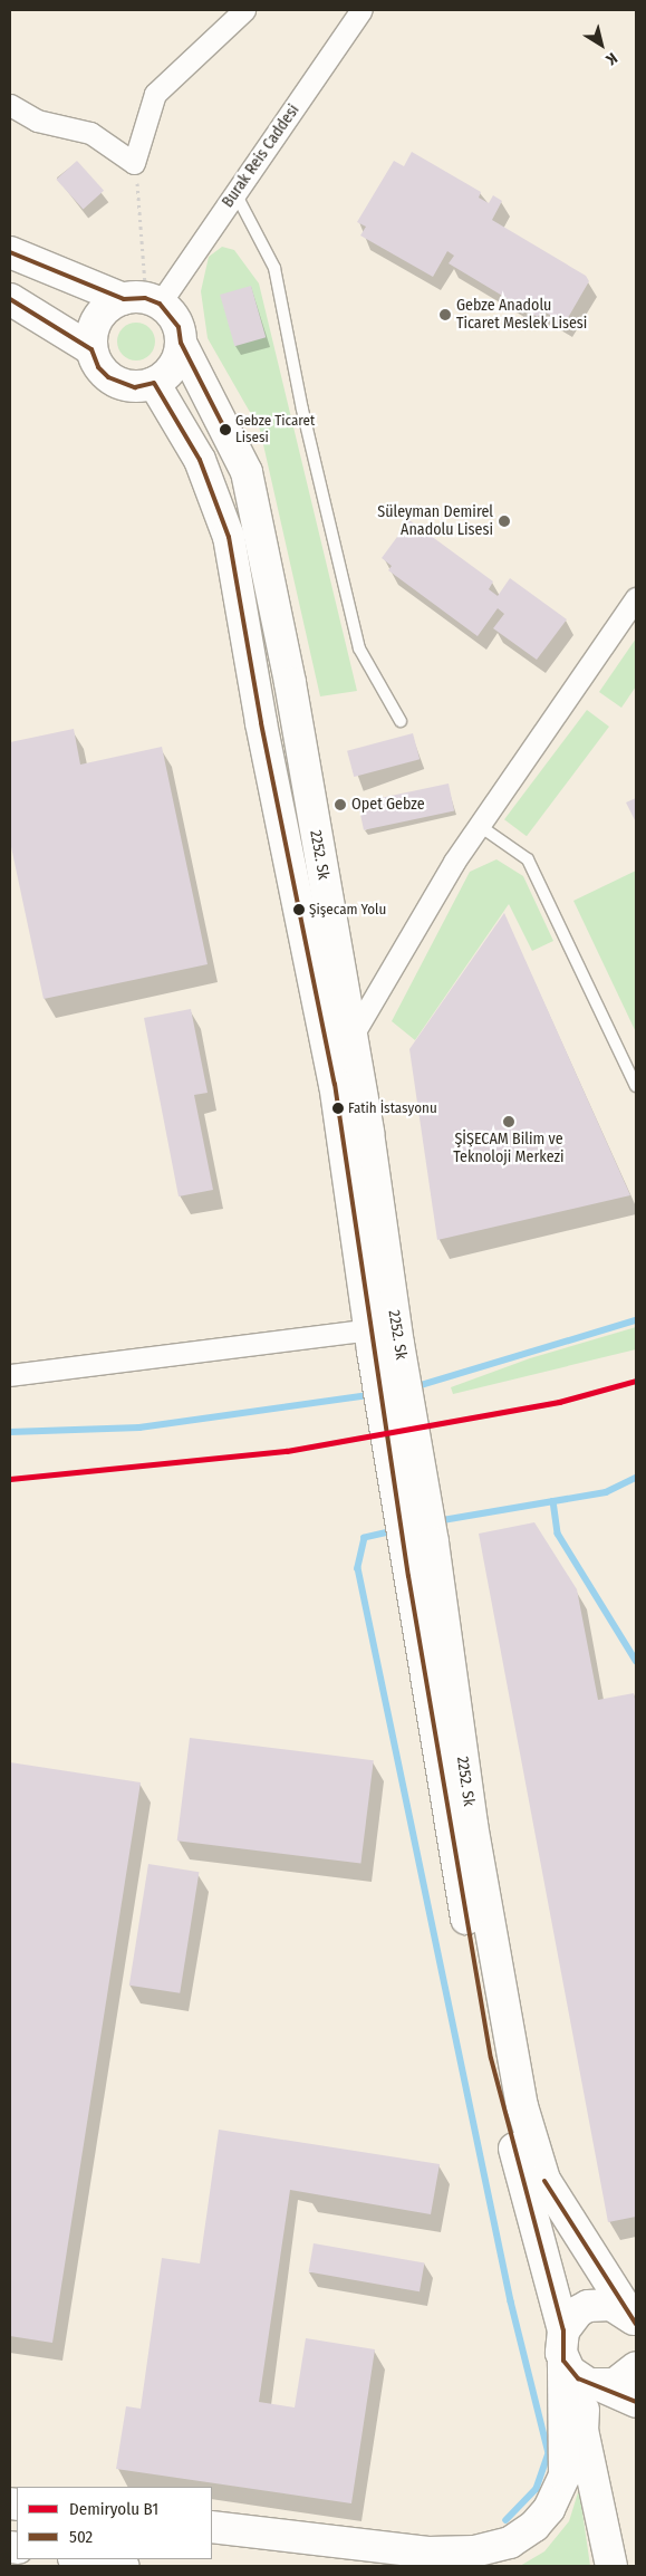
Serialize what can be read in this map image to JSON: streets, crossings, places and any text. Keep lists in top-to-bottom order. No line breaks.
{"streets":{"main road":["2252. Sk"],"street":["Burak Reis Caddesi"]},"crossings":[["Burak Reis Caddesi","2252. Sk"]],"places":["Gebze Anadolu Ticaret Meslek Lisesi","Gebze Ticaret Lisesi","Süleyman Demirel Anadolu Lisesi","Opet Gebze","Şişecam Yolu","Fatih İstasyonu","ŞİŞECAM Bilim ve Teknoloji Merkezi"],"lines":["transit line 502","rail line B1"],"legend":["Demiryolu B1","502"],"north":"bottom right"}
